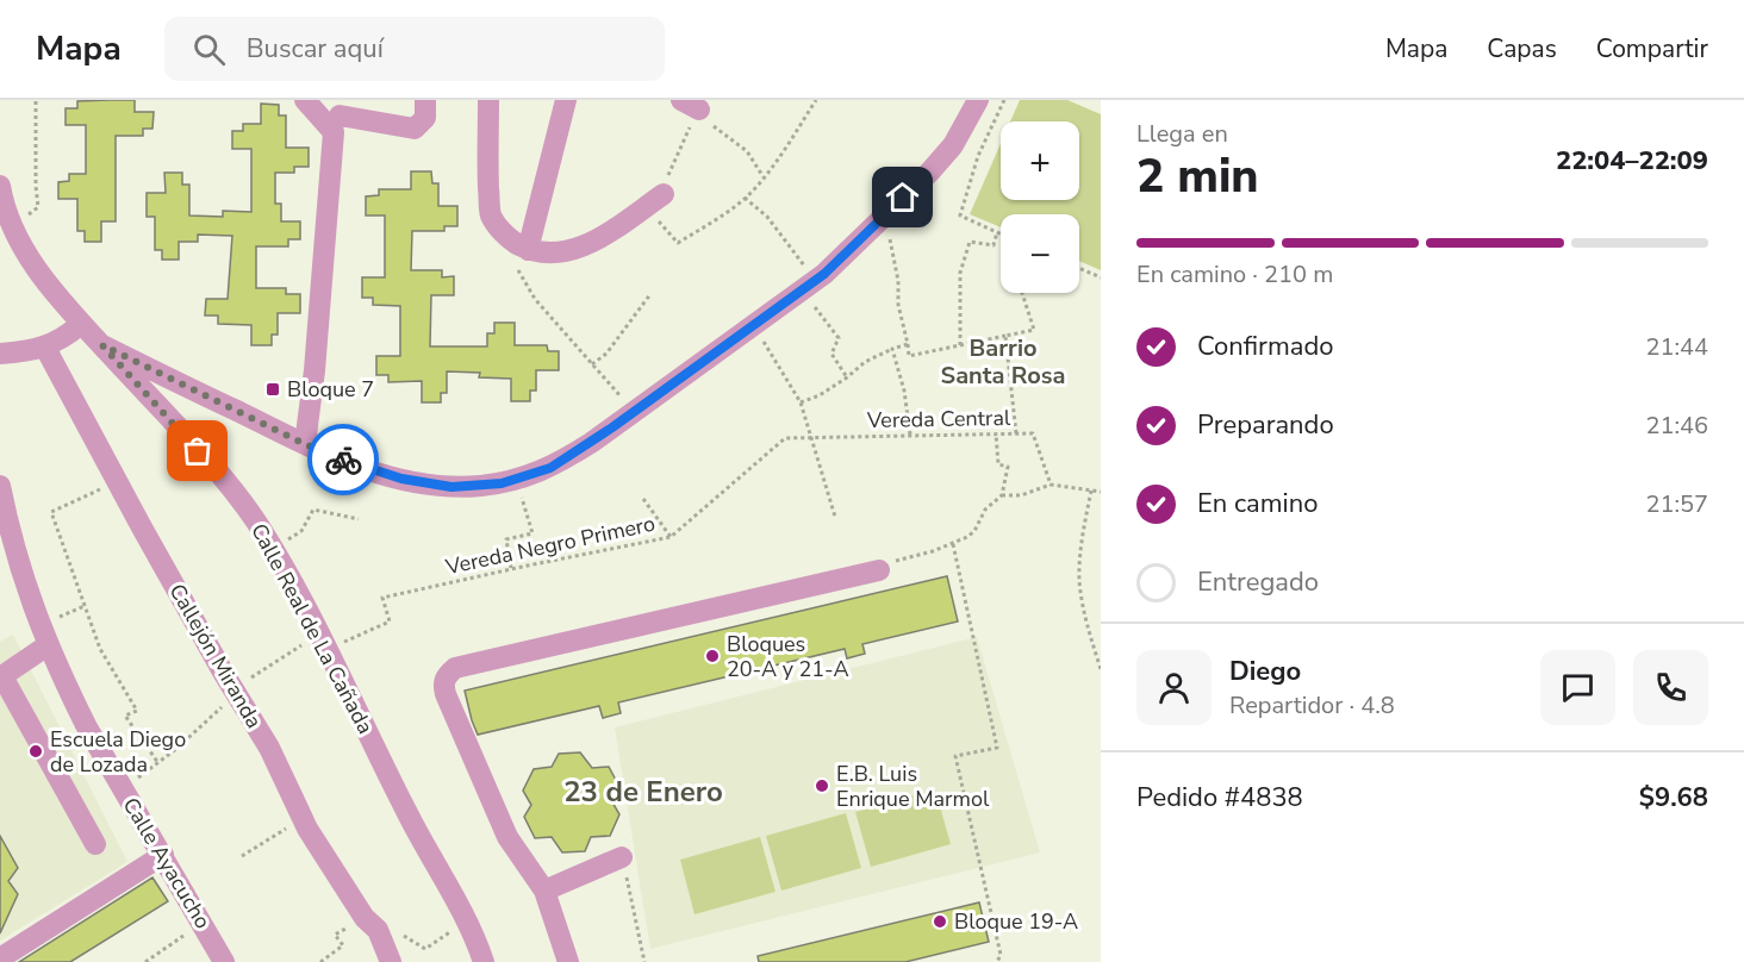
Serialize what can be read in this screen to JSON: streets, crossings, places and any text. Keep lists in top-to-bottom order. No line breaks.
{"streets":{"street":["Calle Real de La Cañada","Callejón Miranda","Calle Ayacucho"],"path":["Vereda Central","Vereda Negro Primero"]},"crossings":[["Vereda Central","Vereda Negro Primero"],["Vereda Negro Primero","Calle Real de La Cañada"]],"districts":["Barrio Santa Rosa","23 de Enero"],"places":{"transit":["Bloque 7"],"other":["Bloques 20-A y 21-A","Escuela Diego de Lozada","E.B. Luis Enrique Marmol","Bloque 19-A"]},"page":{"header":"Mapa","search":"Buscar aquí","nav":["Mapa","Capas","Compartir"],"heading":["2 min","Llega en","22:04–22:09"],"panel":["Diego","Repartidor · 4.8","Pedido #4838","$9.68"],"map_buttons":["+","−"],"bar":"En camino · 210 m","list":[["Confirmado","21:44"],["Preparando","21:46"],["En camino","21:57"],"Entregado"]}}
